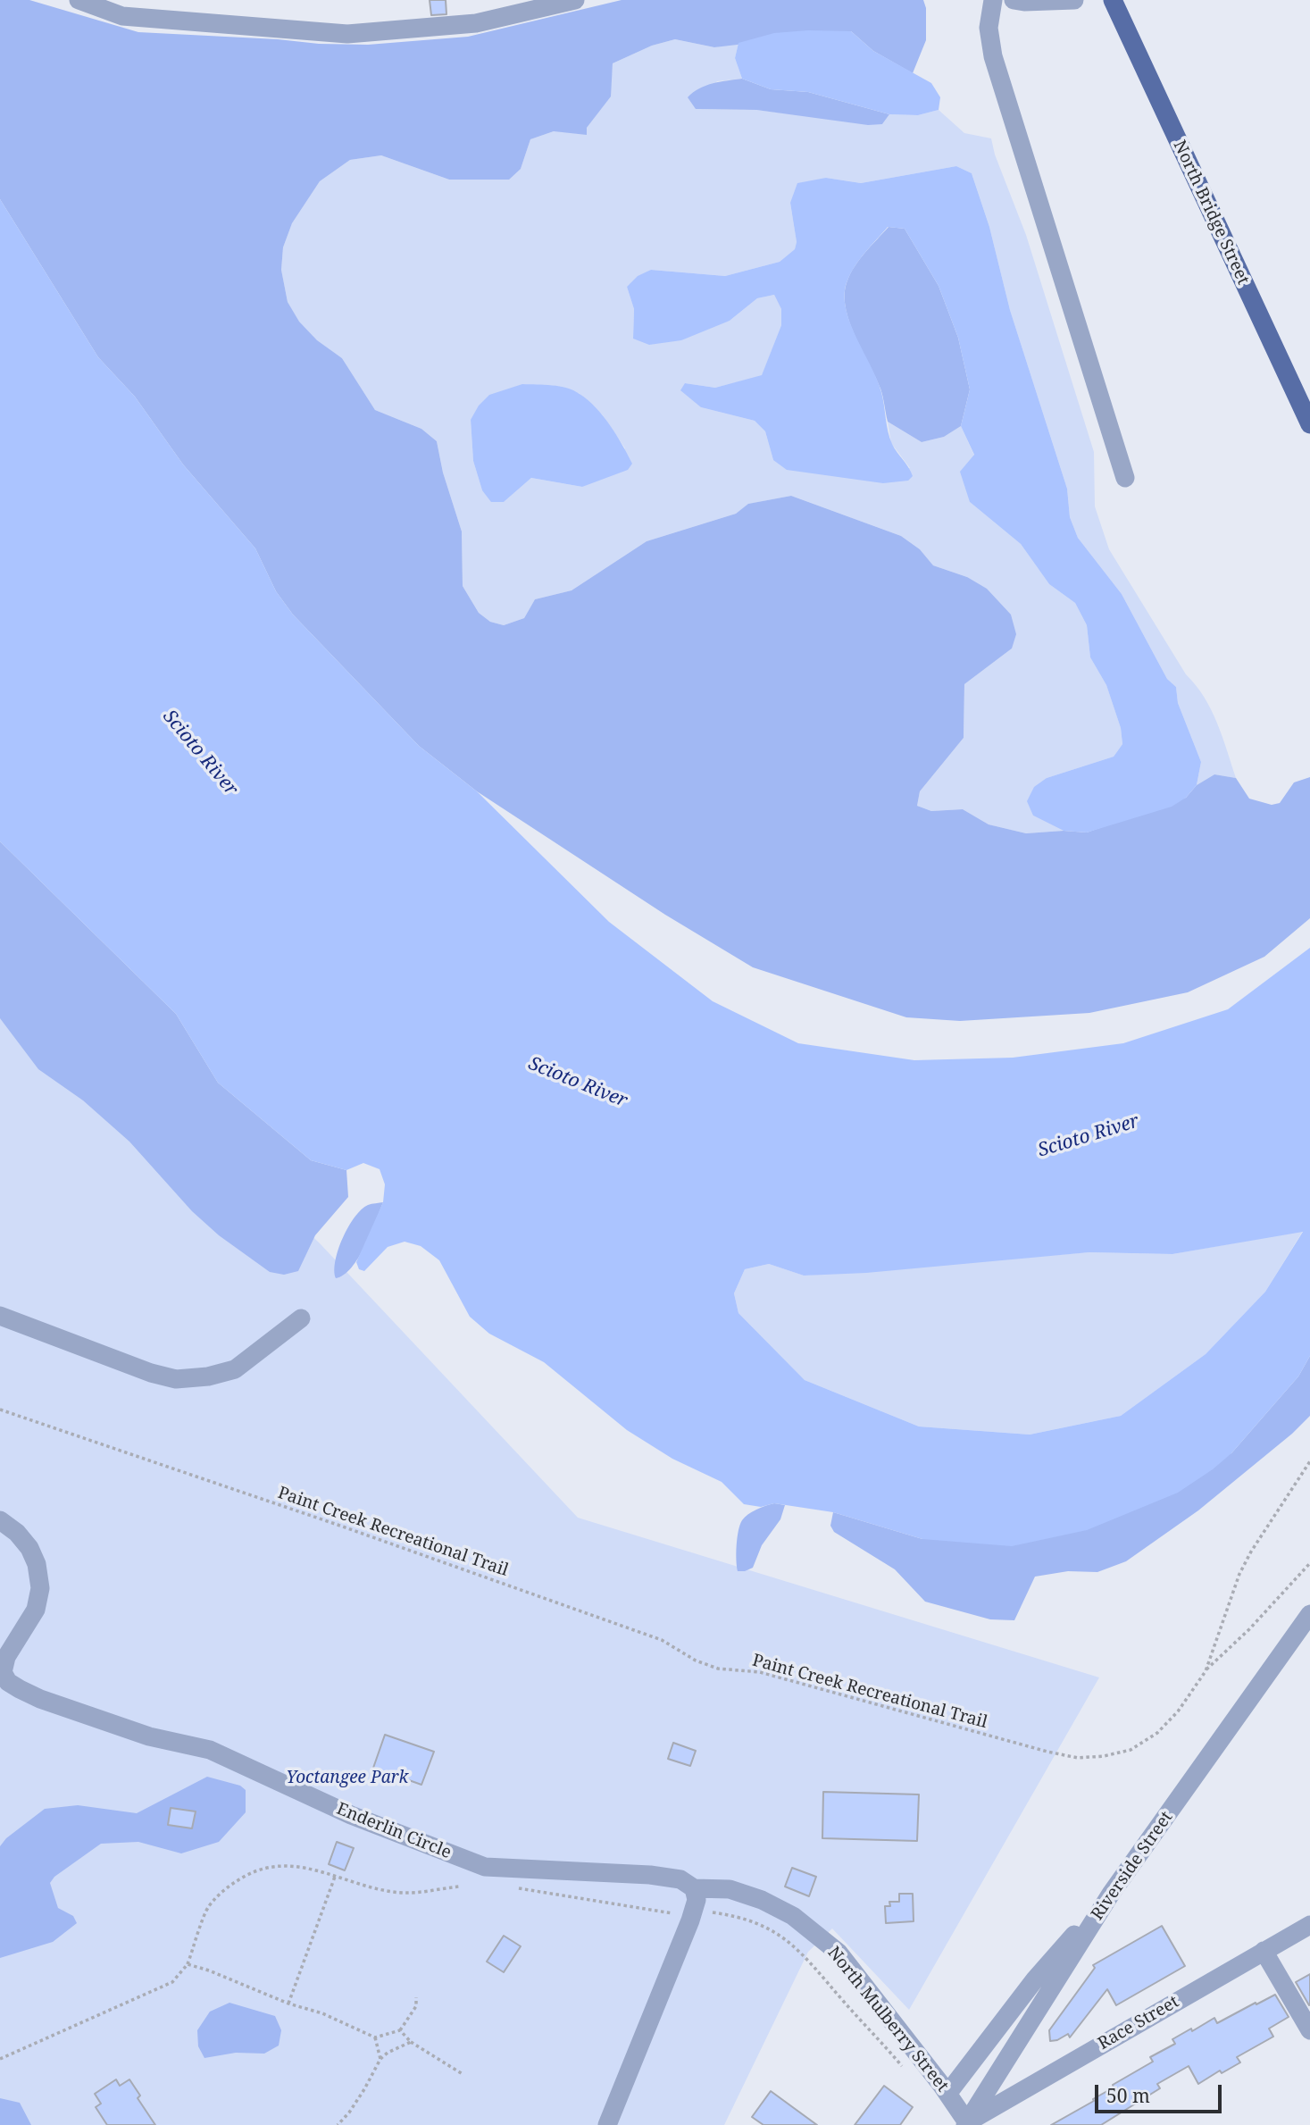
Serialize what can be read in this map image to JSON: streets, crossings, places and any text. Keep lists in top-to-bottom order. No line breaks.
{"streets":{"main road":["North Bridge Street"],"street":["Enderlin Circle","Riverside Street","North Mulberry Street","Race Street"],"path":["Paint Creek Recreational Trail"]},"crossings":[["Enderlin Circle","North Mulberry Street"],["Riverside Street","North Mulberry Street"],["Riverside Street","Race Street"],["North Mulberry Street","Race Street"]],"water":["Scioto River"],"parks":["Yoctangee Park"],"scale_bar":"50 m"}
